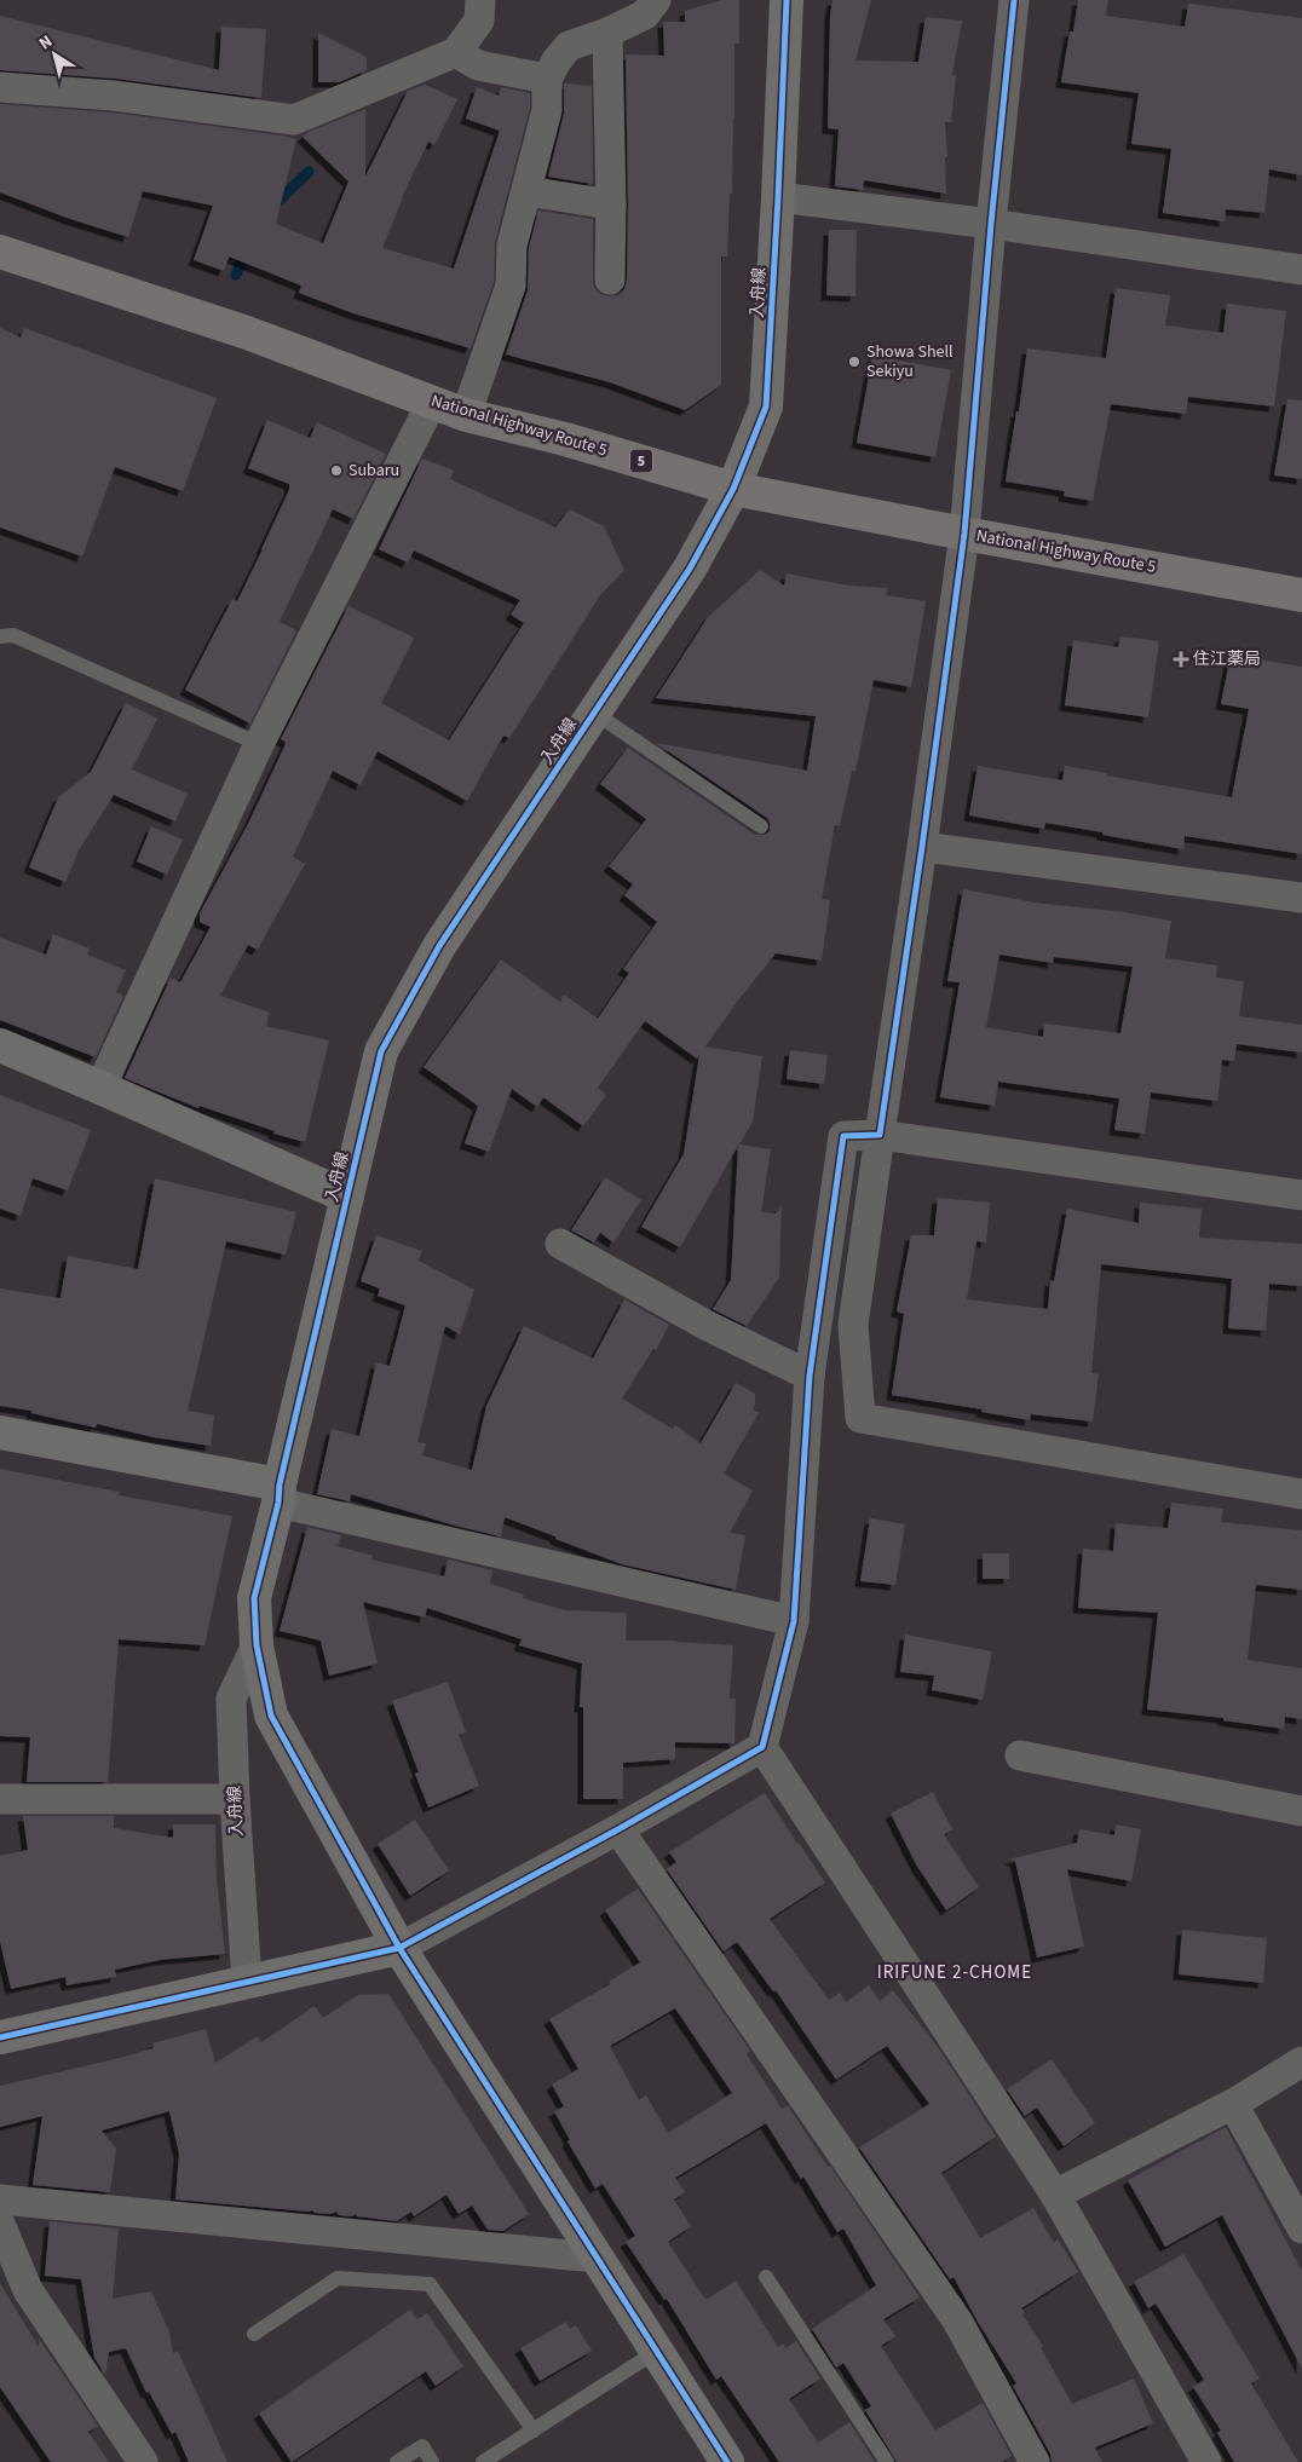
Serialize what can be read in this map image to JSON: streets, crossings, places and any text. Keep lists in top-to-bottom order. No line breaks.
{"streets":{"highway":["National Highway Route 5","5"],"street":["入舟線"]},"crossings":[["入舟線","National Highway Route 5"]],"districts":["IRIFUNE 2-CHOME"],"places":{"other":["Showa Shell Sekiyu","Subaru"],"health":["住江薬局"]},"north":"top left"}
